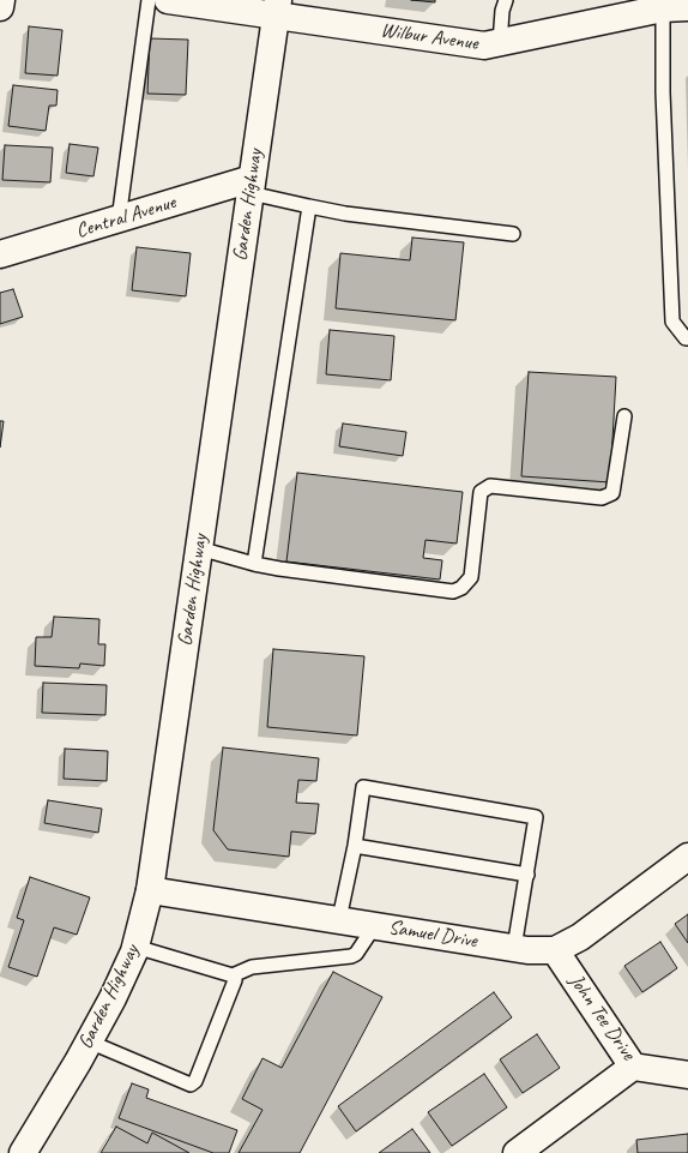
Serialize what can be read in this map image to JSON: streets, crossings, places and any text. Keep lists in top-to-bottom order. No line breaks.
{"streets":{"street":["Wilbur Avenue","Garden Highway","Central Avenue","Samuel Drive","John Tee Drive"]},"crossings":[["Wilbur Avenue","Garden Highway"],["Garden Highway","Central Avenue"],["Garden Highway","Samuel Drive"],["Samuel Drive","John Tee Drive"]]}
